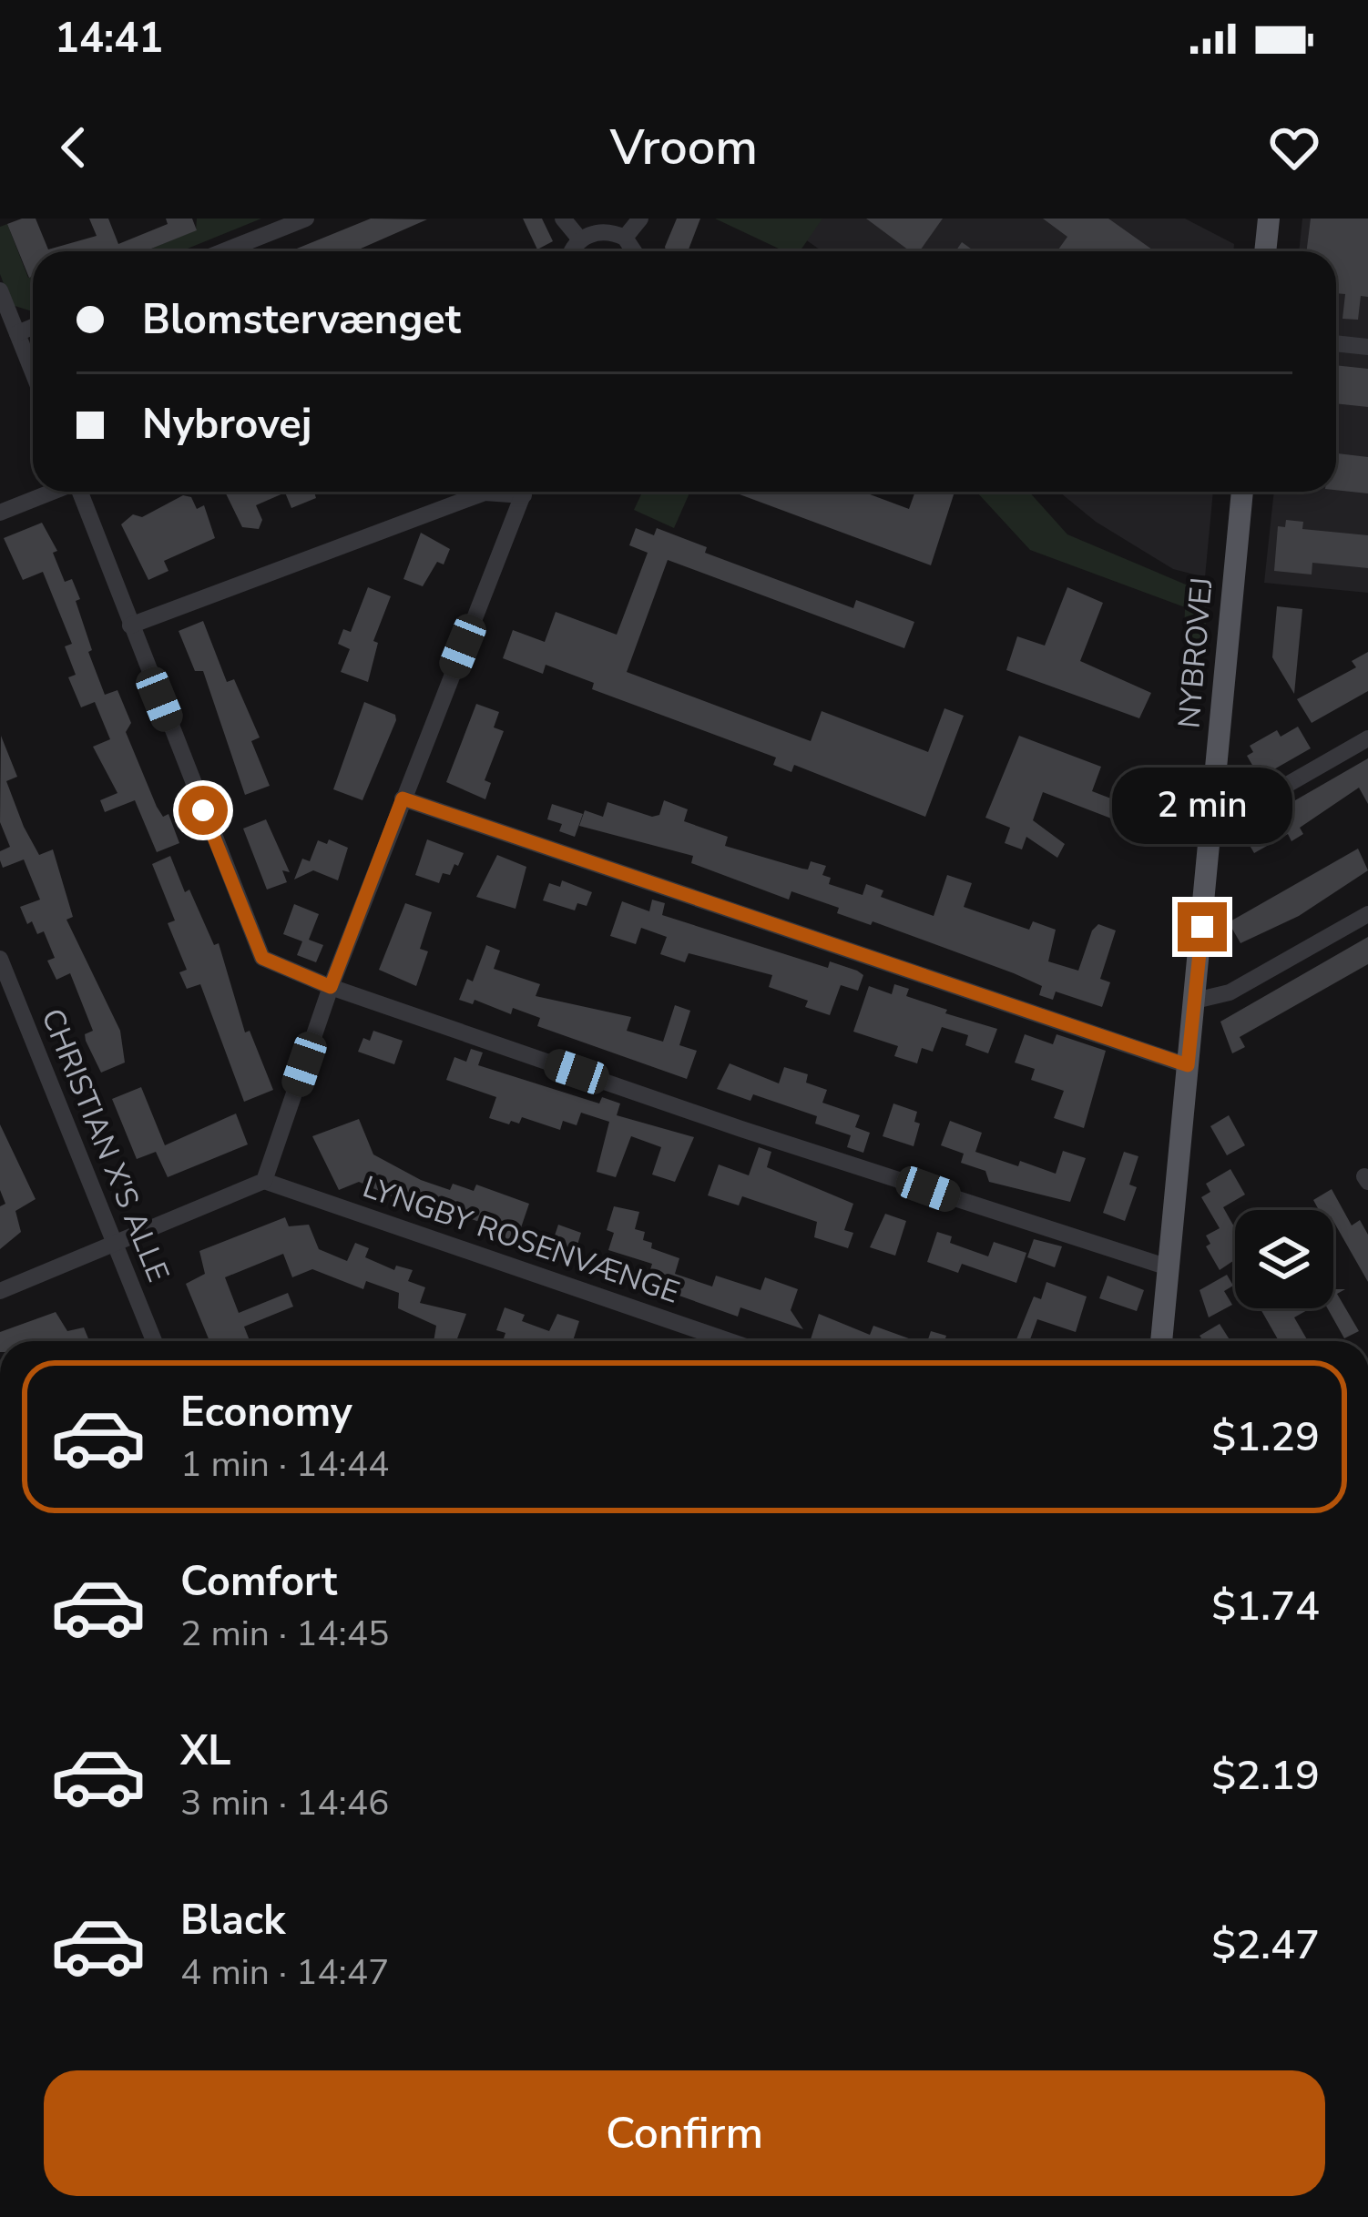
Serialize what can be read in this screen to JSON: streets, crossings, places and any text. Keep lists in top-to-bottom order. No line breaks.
{"streets":{"main road":["NYBROVEJ"],"street":["CHRISTIAN X'S ALLE","LYNGBY ROSENVÆNGE"]},"page":{"status":"14:41","header":"Vroom","banner":["Blomstervænget","Nybrovej"],"bubble":"2 min","list":[{"name":"Economy","note":"1 min · 14:44","value":"$1.29"},{"name":"Comfort","note":"2 min · 14:45","value":"$1.74"},{"name":"XL","note":"3 min · 14:46","value":"$2.19"},{"name":"Black","note":"4 min · 14:47","value":"$2.47"}],"buttons":"Confirm"}}
